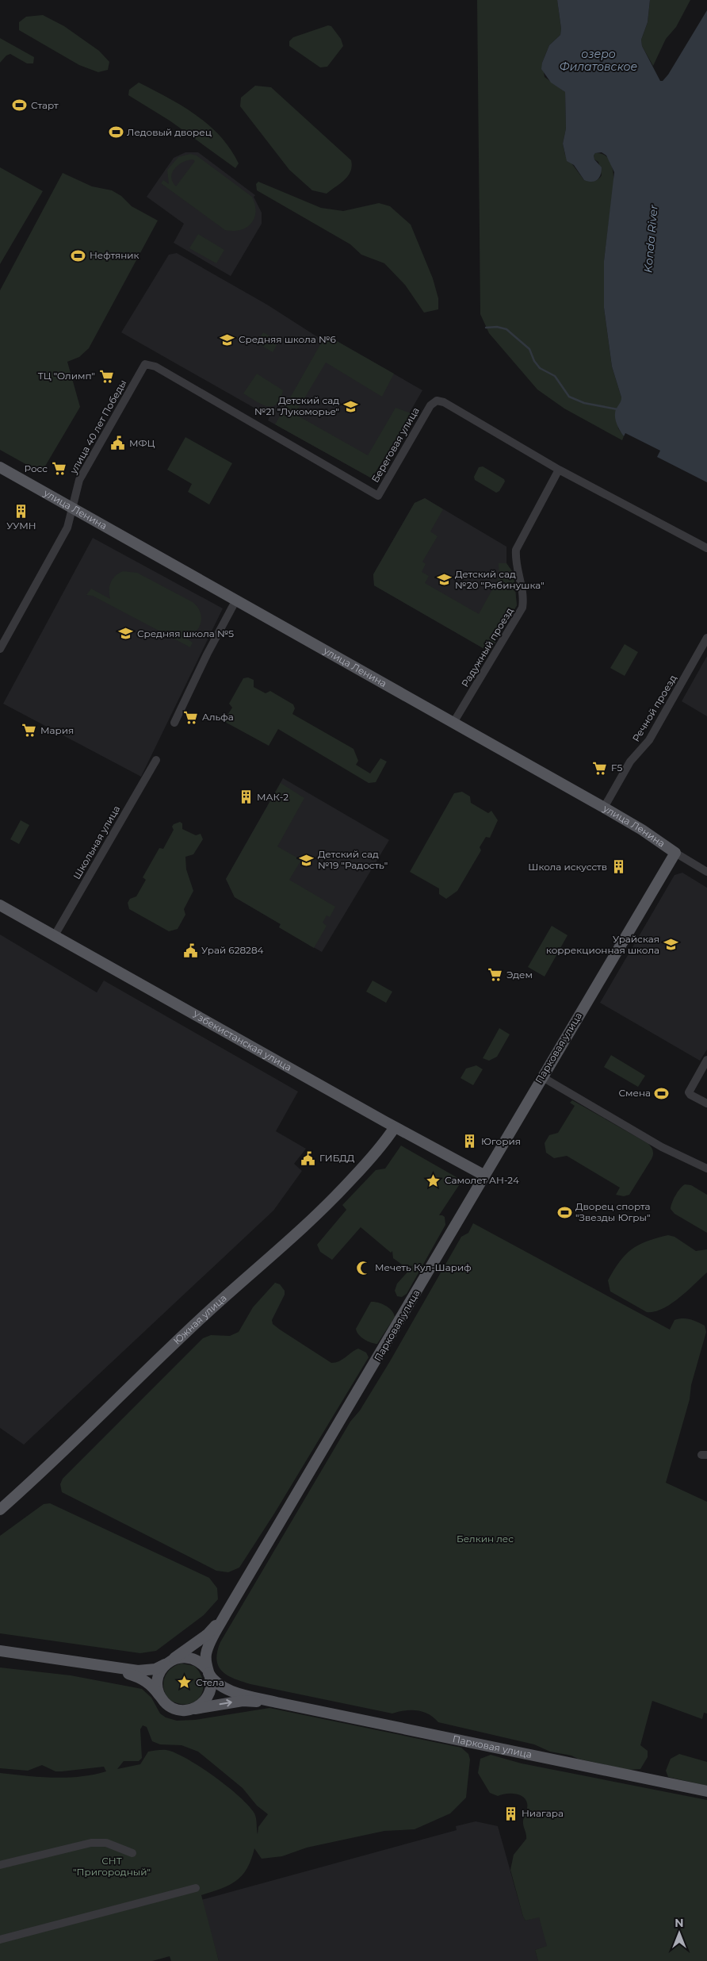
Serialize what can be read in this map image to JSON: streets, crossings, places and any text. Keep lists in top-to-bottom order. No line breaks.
{"streets":{"main road":["улица Ленина","Узбекистанская улица","Парковая улица","Южная улица"],"street":["улица 40 лет Победы","Береговая улица","Радужный проезд","Речной проезд","Школьная улица"]},"crossings":[["улица 40 лет Победы","Береговая улица"],["улица 40 лет Победы","улица Ленина"],["Береговая улица","Радужный проезд"],["улица Ленина","Радужный проезд"],["улица Ленина","Речной проезд"],["улица Ленина","Парковая улица"],["Школьная улица","Узбекистанская улица"],["Узбекистанская улица","Парковая улица"],["Узбекистанская улица","Южная улица"]],"water":["озеро Филатовское","Konda River"],"parks":["Белкин лес","СНТ \"Пригородный\""],"places":{"sports":["Старт","Ледовый дворец","Нефтяник","Смена","Дворец спорта \"Звезды Югры\""],"school or university":["Средняя школа №6","Детский сад №21 \"Лукоморье\"","Детский сад №20 \"Рябинушка\"","Средняя школа №5","Детский сад №19 \"Радость\"","Урайская коррекционная школа"],"supermarket":["ТЦ \"Олимп\"","Росс","Альфа","Мария","F5","Эдем"],"public building":["МФЦ","Урай 628284","ГИБДД"],"building":["УУМН","МАК-2","Школа искусств","Югория","Ниагара"],"place":["Самолет АН-24","Стела"],"mosque":["Мечеть Кул-Шариф"]},"north":"top"}
